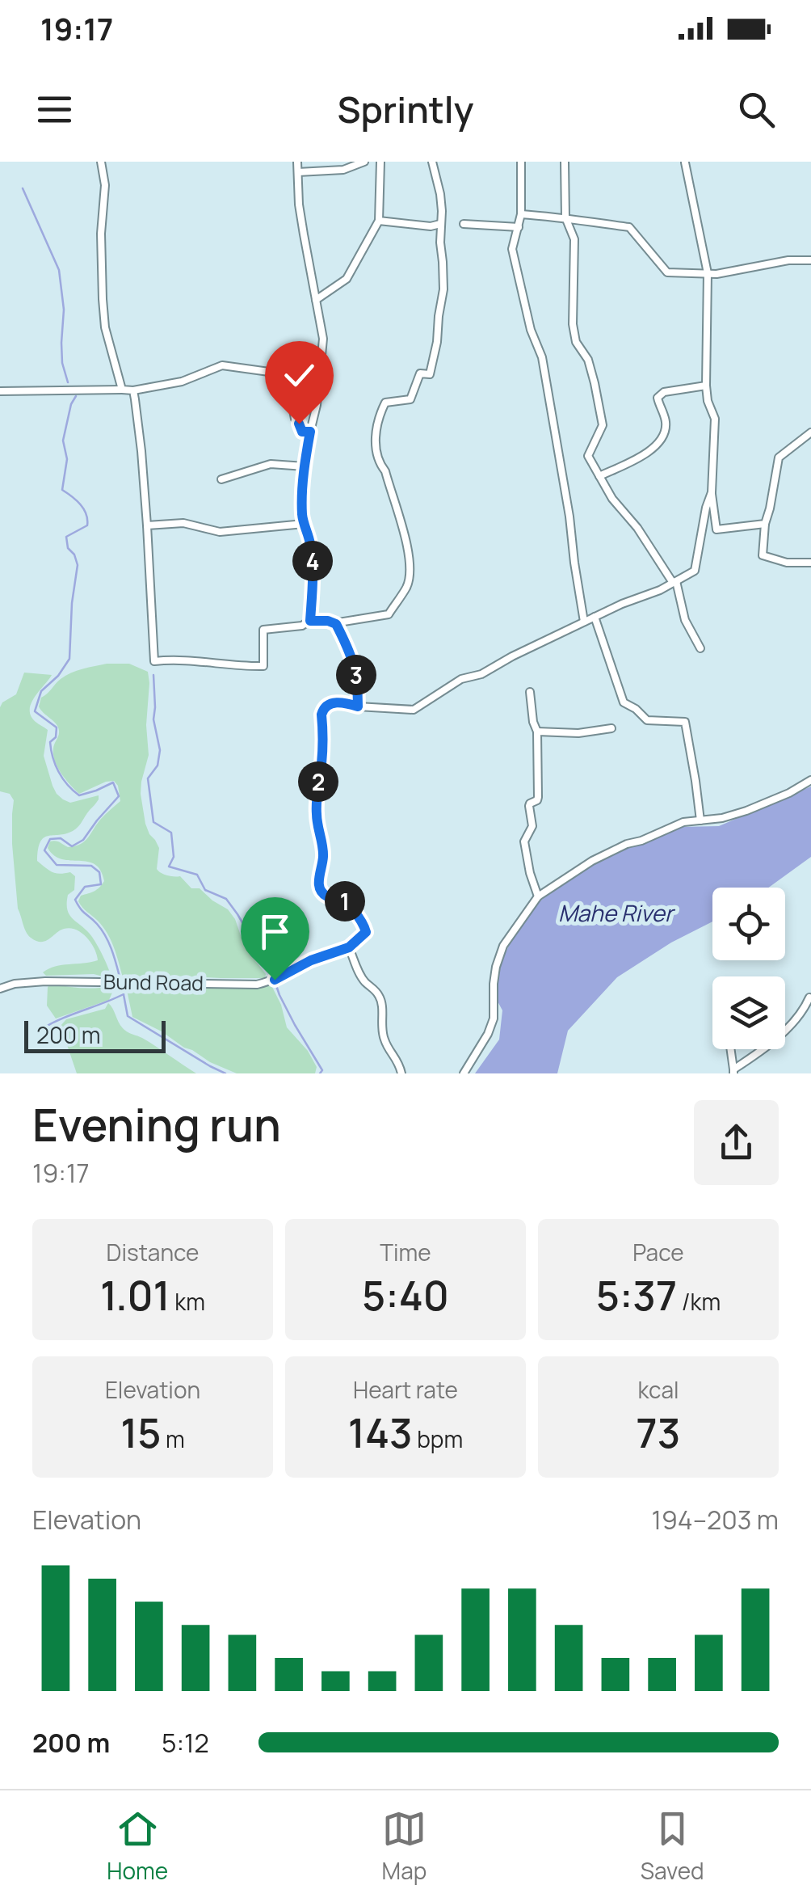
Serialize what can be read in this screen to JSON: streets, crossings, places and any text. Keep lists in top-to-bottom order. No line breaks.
{"streets":{"street":["Bund Road"]},"water":["Mahe River"],"scale_bar":"200 m","page":{"status":"19:17","header":"Sprintly","pins":["4","3","2","1"],"scale":"200 m","heading":["Evening run","19:17"],"stats":[["Distance","1.01 km"],["Time","5:40"],["Pace","5:37 /km"],["Elevation","15 m"],["Heart rate","143 bpm"],["kcal","73"]],"chart":["Elevation","194–203 m"],"list":[{"name":"200 m","note":"5:12"}],"tabs":["Home","Map","Saved"]}}
